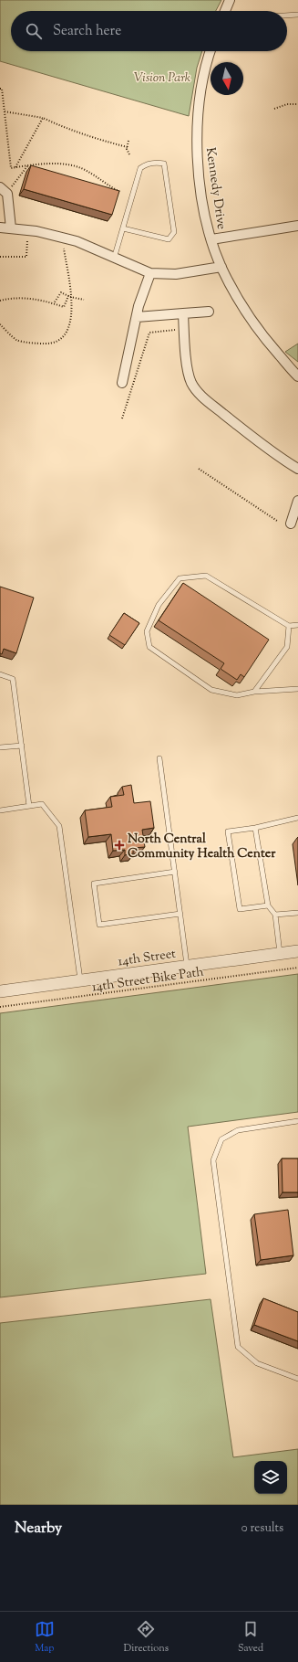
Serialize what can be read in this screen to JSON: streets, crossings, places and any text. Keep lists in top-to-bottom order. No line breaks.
{"streets":{"street":["Kennedy Drive","14th Street"],"path":["14th Street Bike Path"]},"parks":["Vision Park"],"places":{"health":["North Central Community Health Center"]},"north":"bottom","page":{"search":"Search here","heading":["Nearby","0 results"],"nav":["Map","Directions","Saved"]}}
